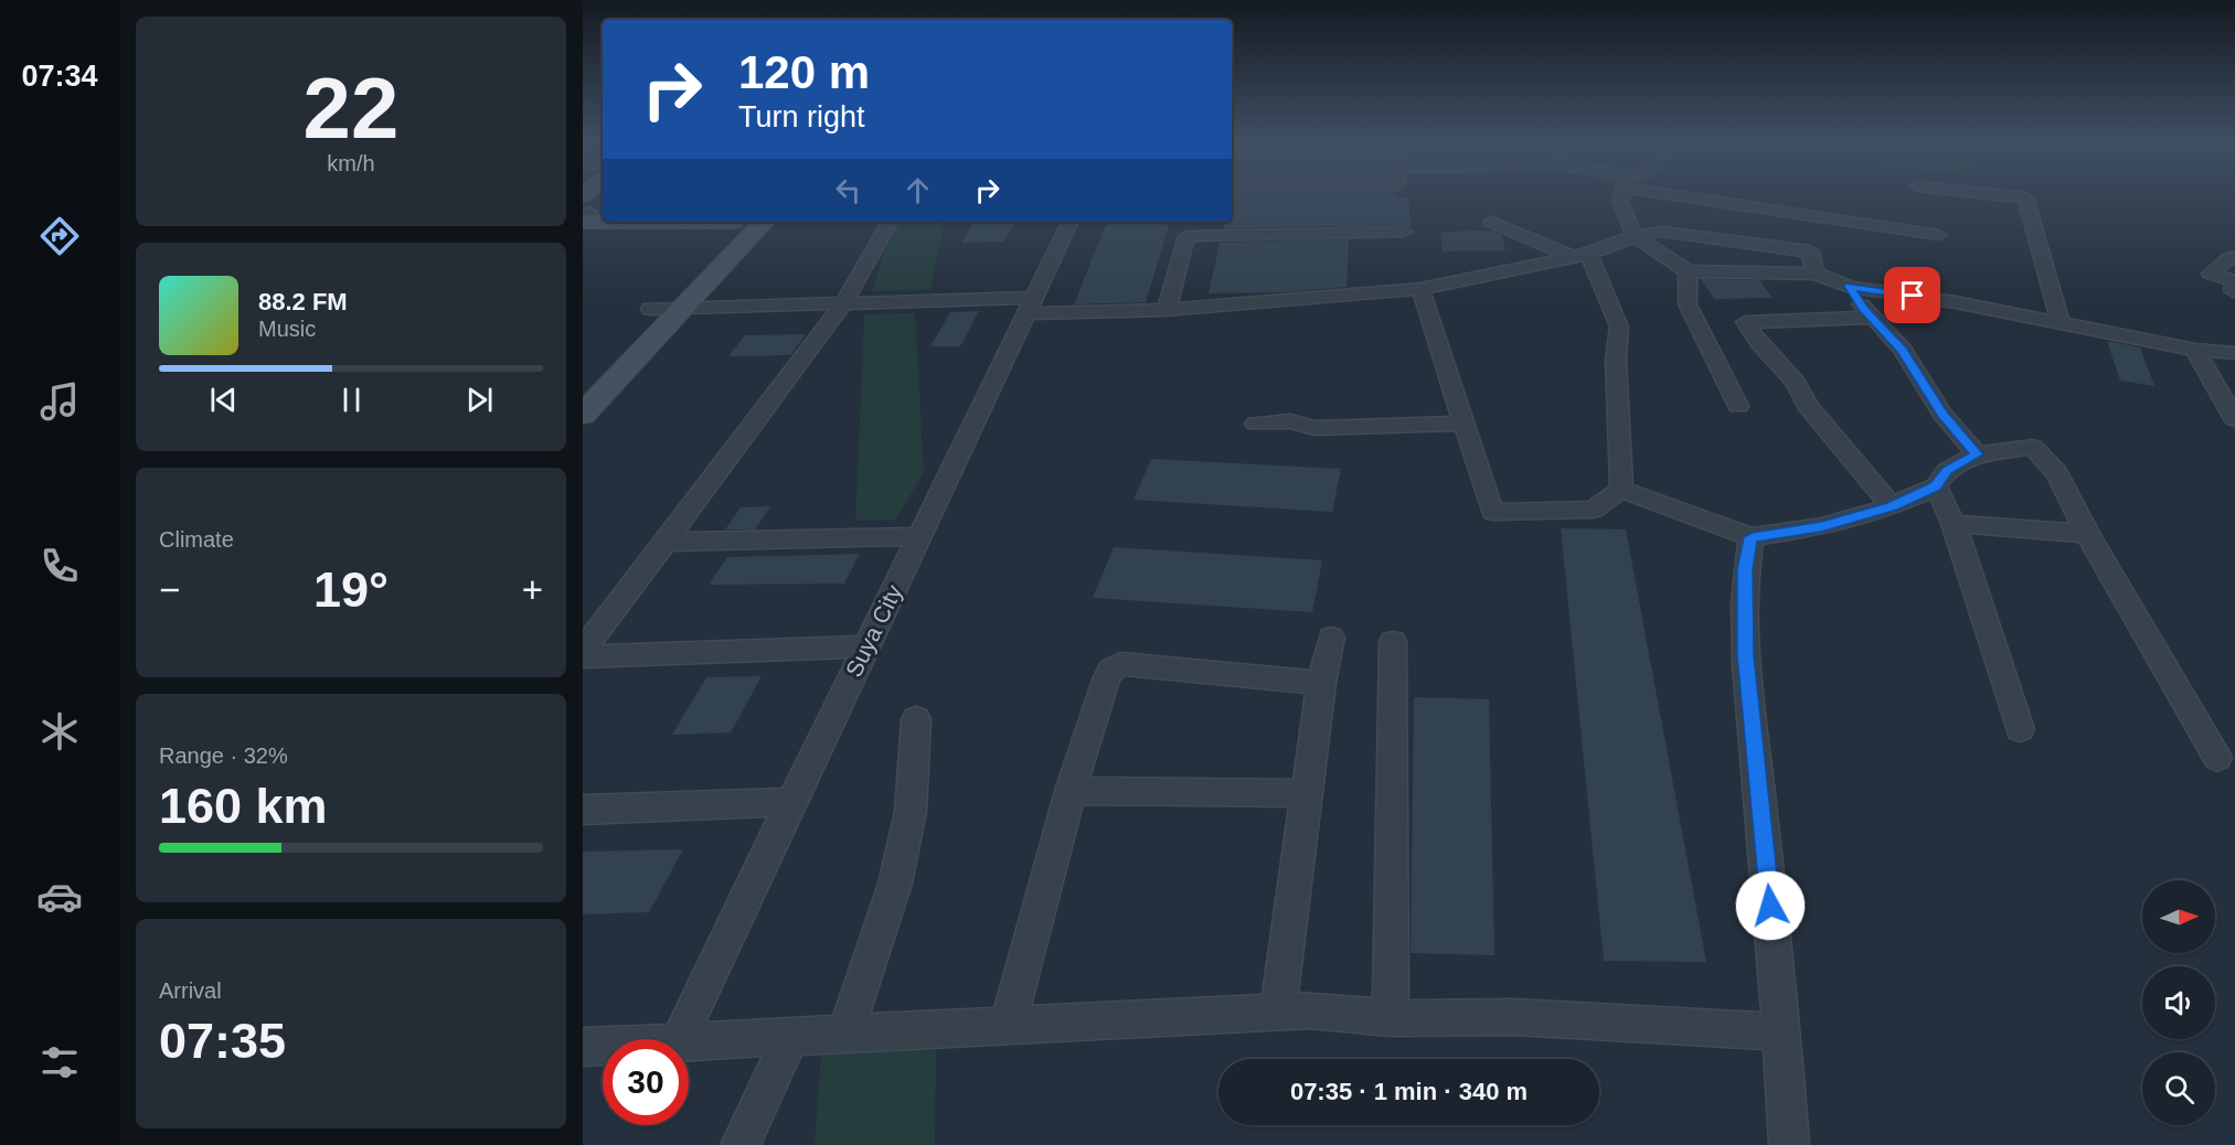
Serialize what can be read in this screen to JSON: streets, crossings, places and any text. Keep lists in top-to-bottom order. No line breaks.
{"streets":{"street":["Suya City"]},"north":"right","page":{"tabs":"07:34","tile":[["22","km/h"],"Climate",["Range · 32%","160 km"],["Arrival","07:35"]],"turn":["120 m","Turn right"],"song":["88.2 FM","Music"],"heat":["−","19°","+"],"limit":"30","trip":"07:35 · 1 min · 340 m"}}
